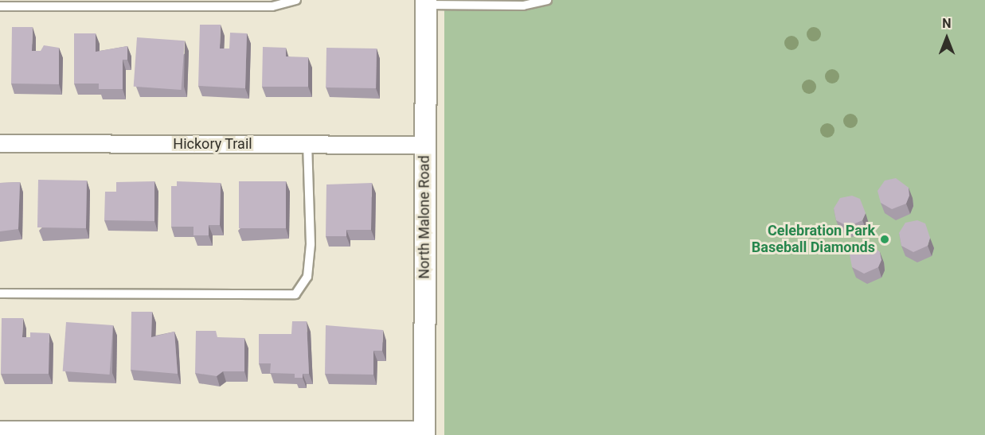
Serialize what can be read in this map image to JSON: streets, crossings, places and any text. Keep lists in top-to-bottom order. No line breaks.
{"streets":{"street":["Hickory Trail","North Malone Road"]},"crossings":[["Hickory Trail","North Malone Road"]],"places":["Celebration Park Baseball Diamonds"],"north":"top"}
